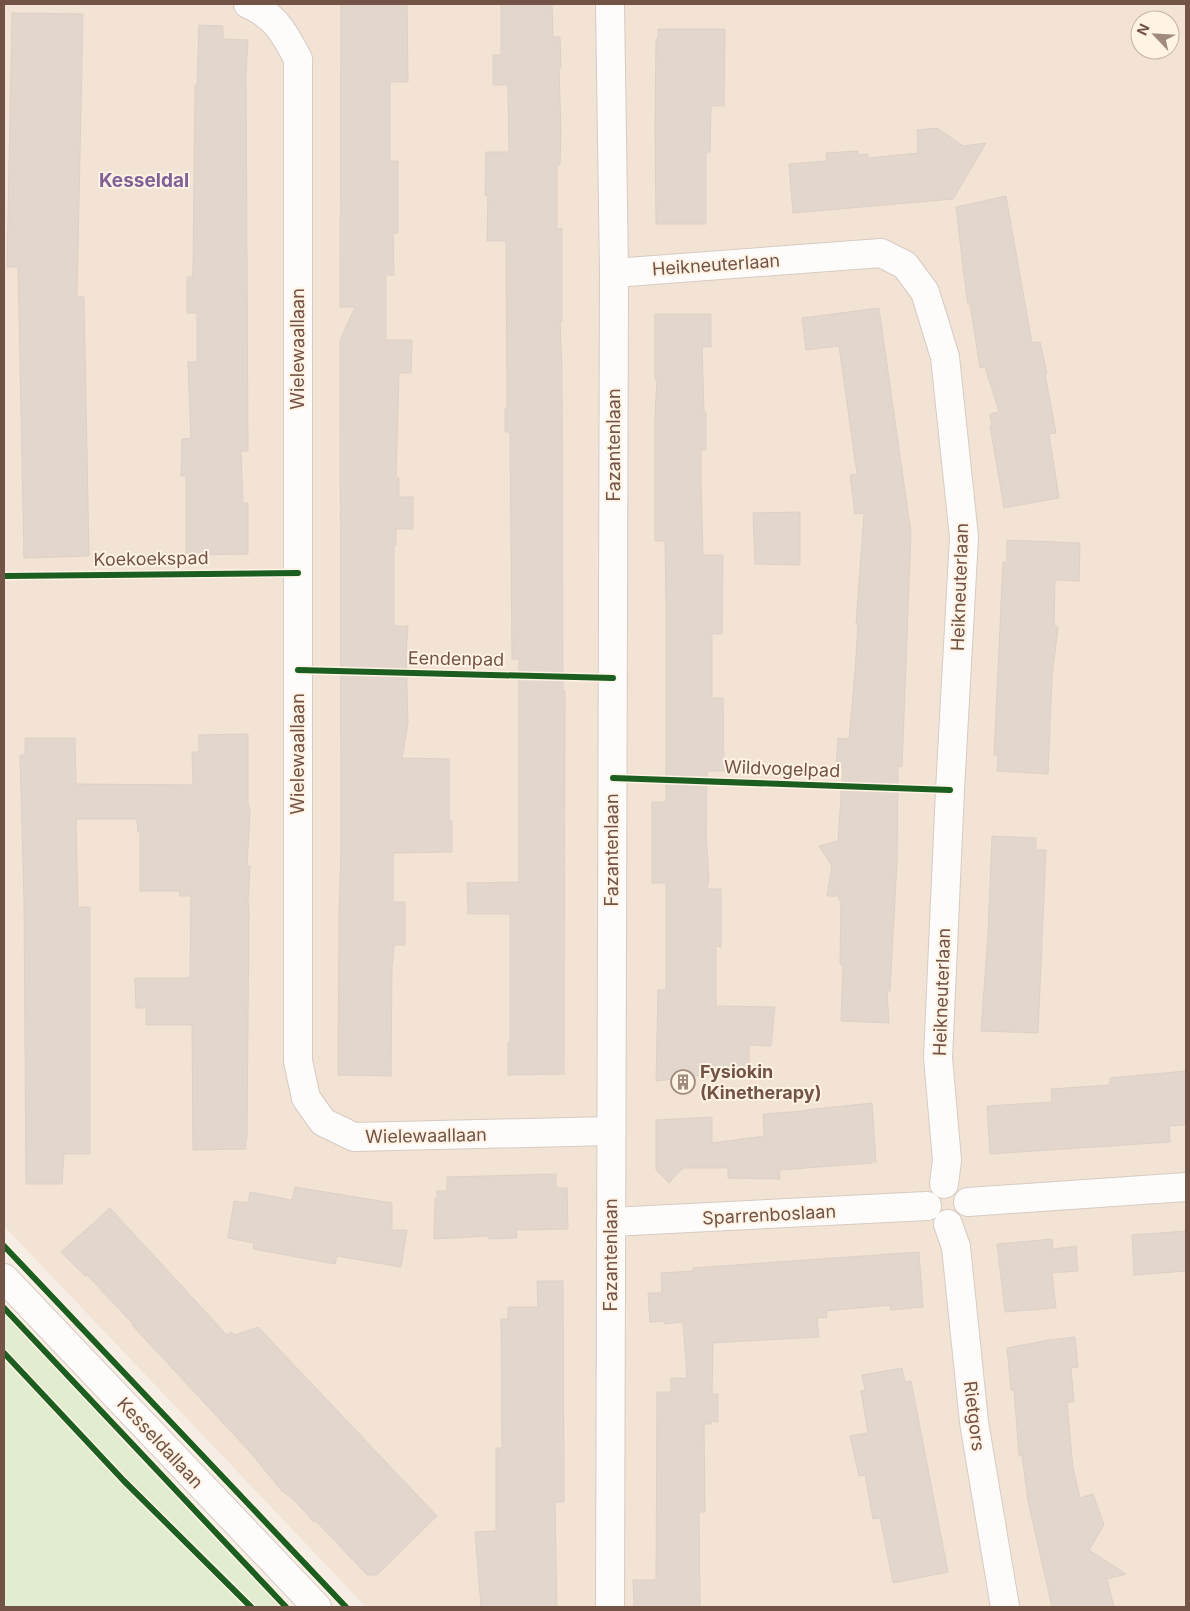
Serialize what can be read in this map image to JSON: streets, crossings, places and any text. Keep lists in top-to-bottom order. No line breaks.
{"streets":{"street":["Heikneuterlaan","Wielewaallaan","Fazantenlaan","Sparrenboslaan","Rietgors","Kesseldallaan"],"cycle path":["Koekoekspad","Eendenpad","Wildvogelpad"]},"crossings":[["Heikneuterlaan","Fazantenlaan"],["Heikneuterlaan","Sparrenboslaan"],["Heikneuterlaan","Rietgors"],["Wielewaallaan","Fazantenlaan"],["Fazantenlaan","Sparrenboslaan"],["Sparrenboslaan","Rietgors"]],"districts":["Kesseldal"],"places":{"building":["Fysiokin (Kinetherapy)"]},"north":"top left"}
